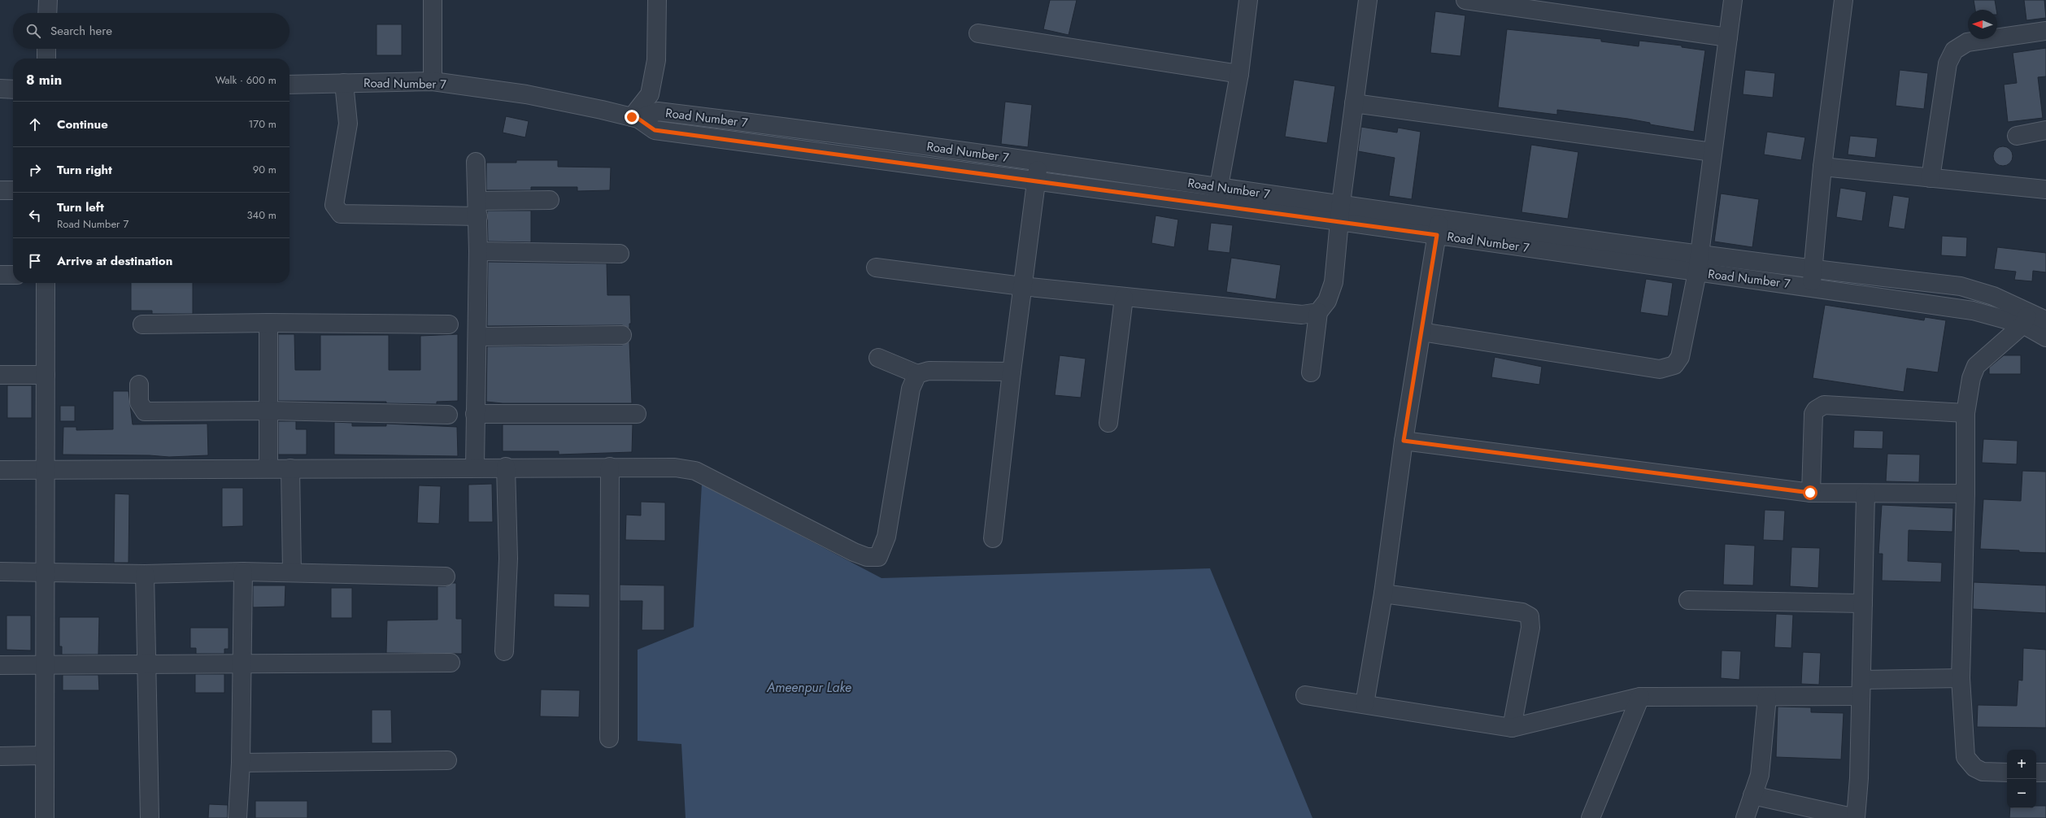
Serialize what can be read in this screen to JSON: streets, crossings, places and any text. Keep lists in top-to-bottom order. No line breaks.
{"streets":{"street":["Road Number 7"]},"water":["Ameenpur Lake"],"north":"left","page":{"search":"Search here","heading":["8 min","Walk · 600 m"],"list":[["Continue","170 m"],["Turn right","90 m"],["Turn left","Road Number 7","340 m"],"Arrive at destination"],"map_buttons":["+","−"]}}
